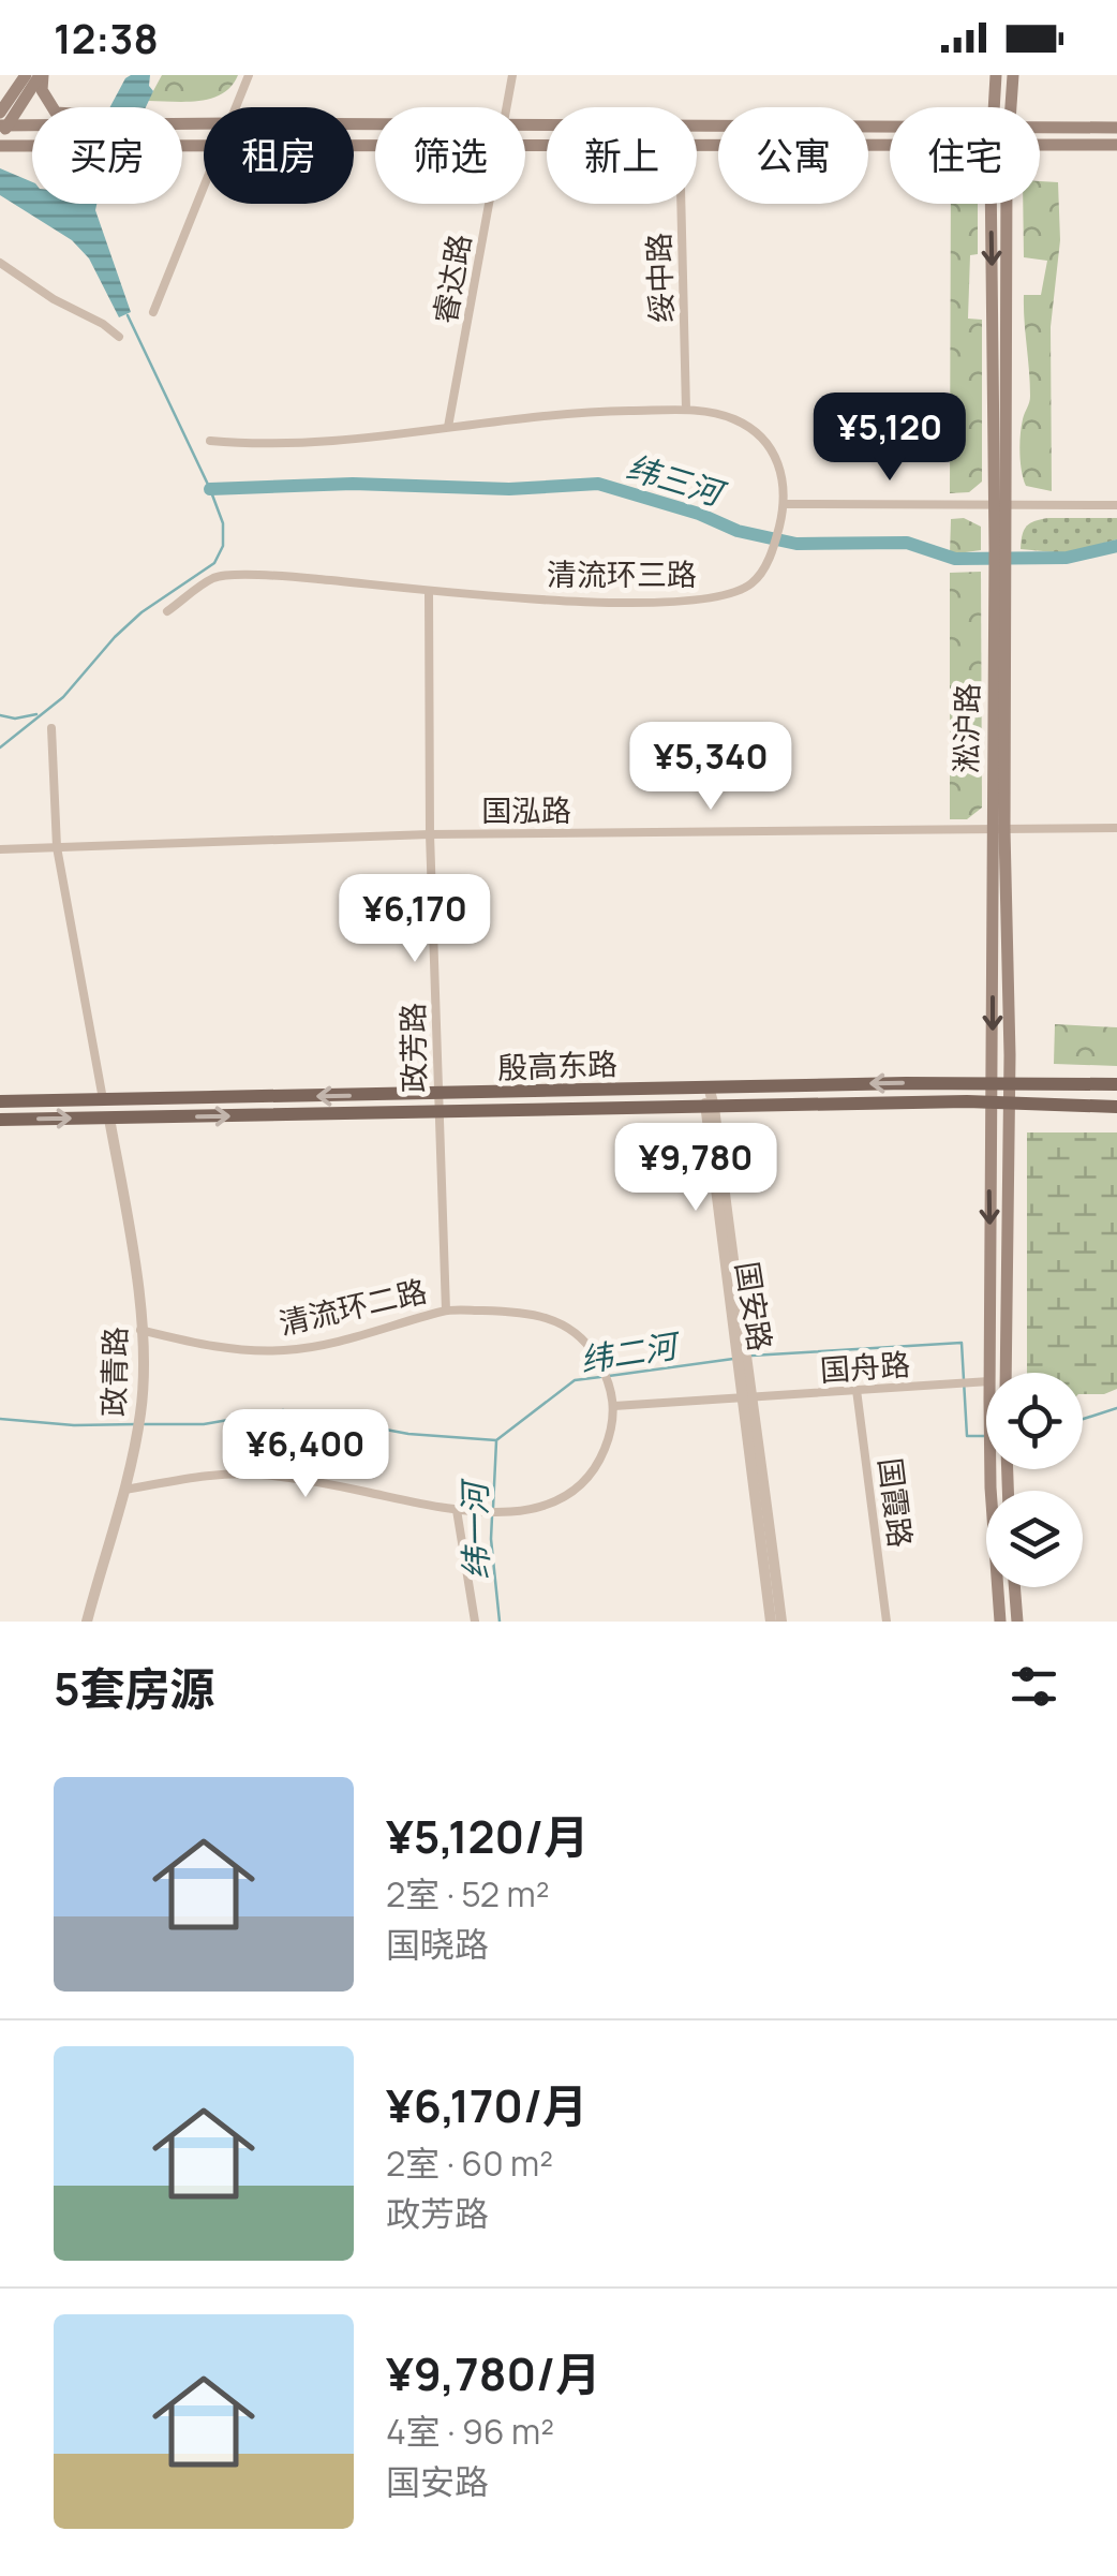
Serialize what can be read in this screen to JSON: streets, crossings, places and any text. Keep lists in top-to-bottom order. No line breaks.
{"streets":{"main road":["淞沪路","殷高东路"],"street":["绥中路","睿达路","清流环三路","国泓路","政芳路","清流环二路","国安路","国舟路","政青路","国霞路"]},"crossings":[["绥中路","清流环三路"],["睿达路","清流环三路"],["清流环三路","政芳路"],["淞沪路","国泓路"],["淞沪路","殷高东路"],["国泓路","政芳路"],["政芳路","殷高东路"],["政芳路","清流环二路"],["殷高东路","国安路"],["殷高东路","政青路"],["清流环二路","国舟路"],["清流环二路","政青路"],["国安路","国舟路"],["国舟路","国霞路"]],"water":["纬三河","纬二河","纬一河"],"page":{"status":"12:38","chip":["买房","租房","筛选","新上","公寓","住宅"],"price":["¥5,120","¥5,340","¥6,170","¥9,780","¥6,400"],"heading":"5套房源","list":[{"name":"¥5,120/月","note":"2室 · 52 m² · 国晓路"},{"name":"¥6,170/月","note":"2室 · 60 m² · 政芳路"},{"name":"¥9,780/月","note":"4室 · 96 m² · 国安路"}]}}
